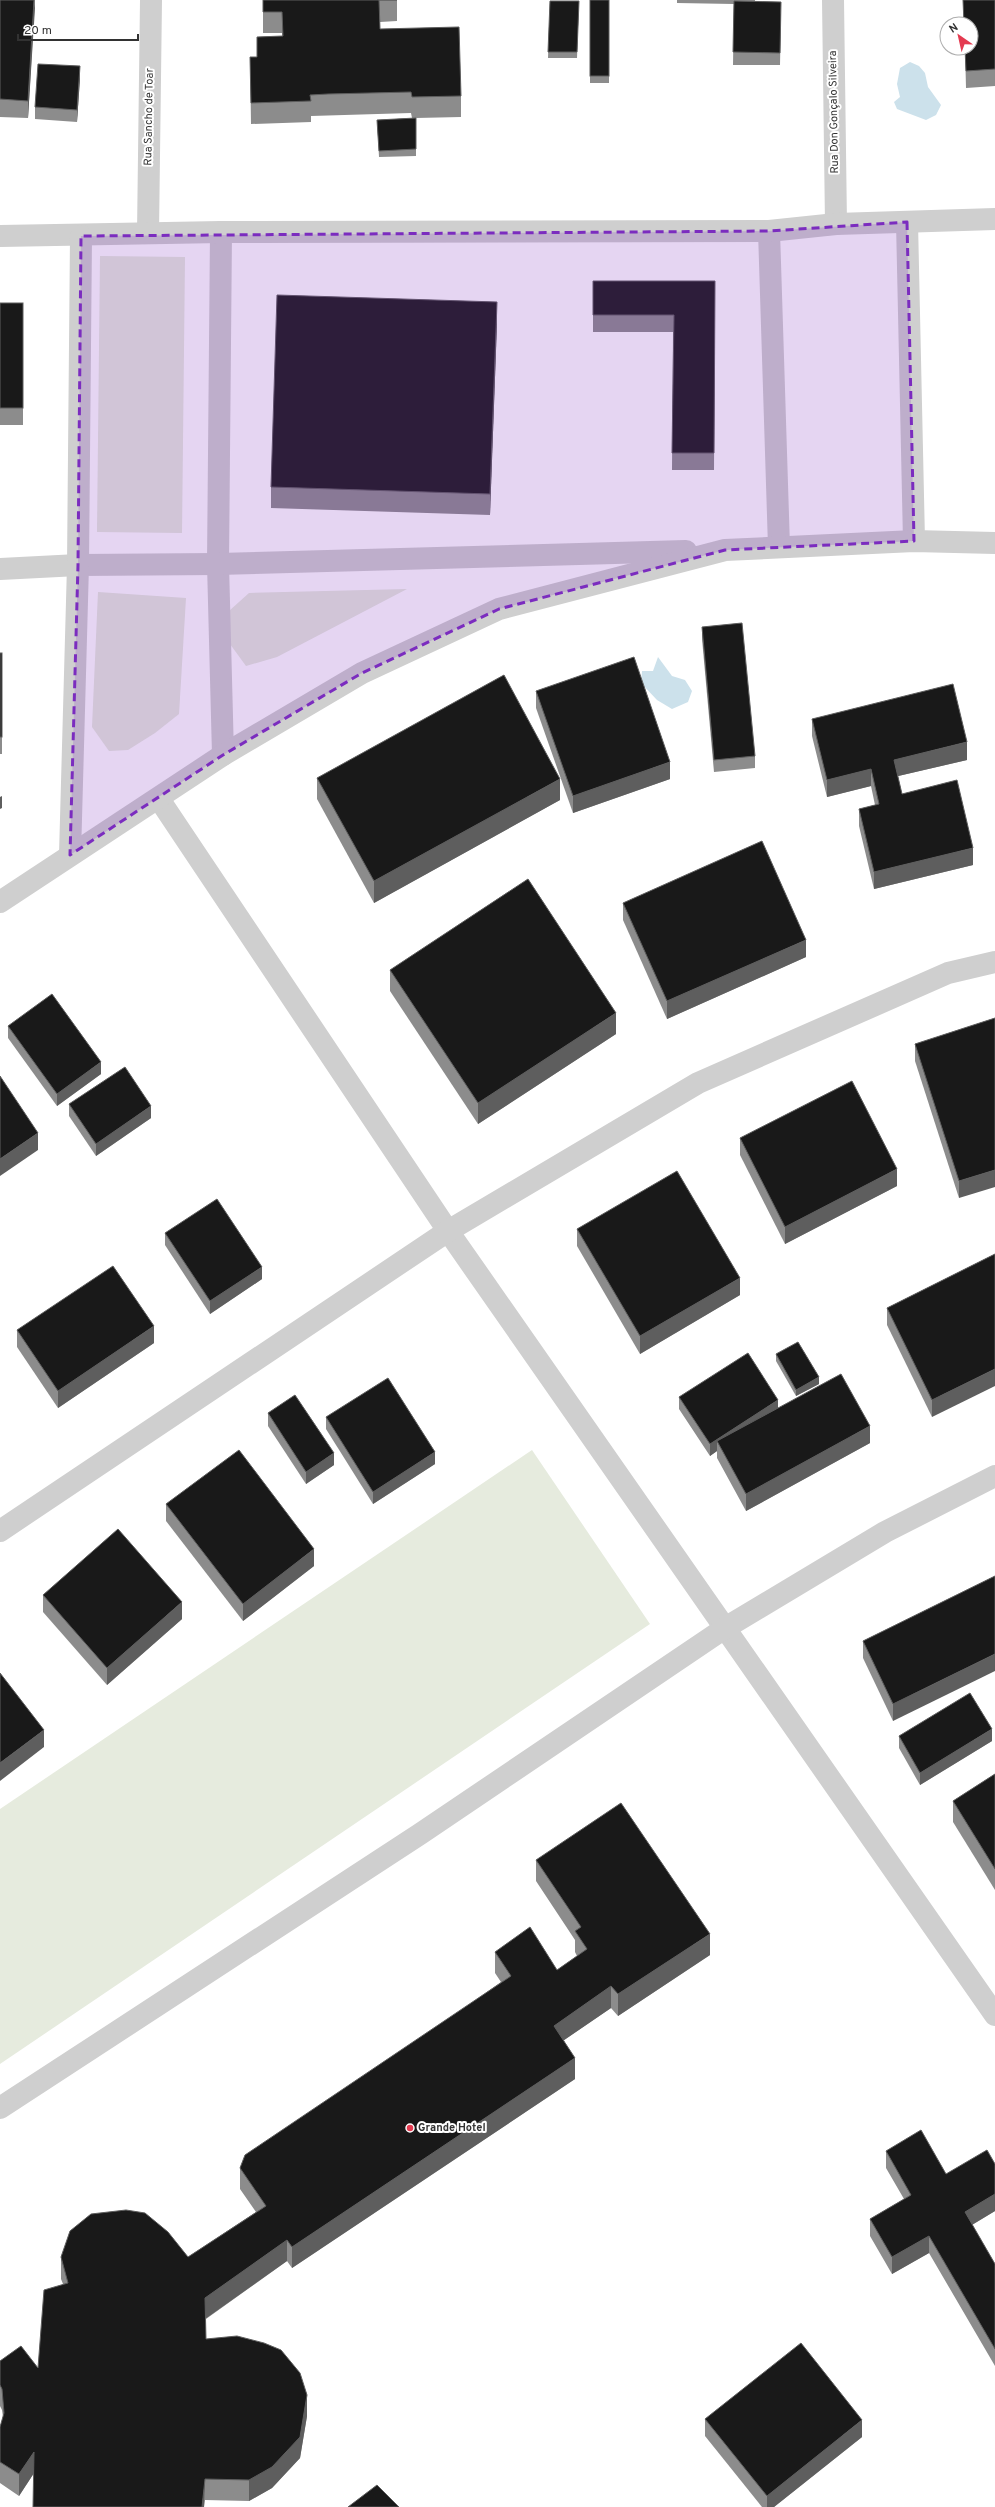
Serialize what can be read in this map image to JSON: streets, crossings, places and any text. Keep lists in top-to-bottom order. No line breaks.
{"streets":{"street":["Rua Don Gonçalo Silveira","Rua Sancho de Toar"]},"places":["Grande Hotel"],"scale_bar":"20 m","north":"top left"}
